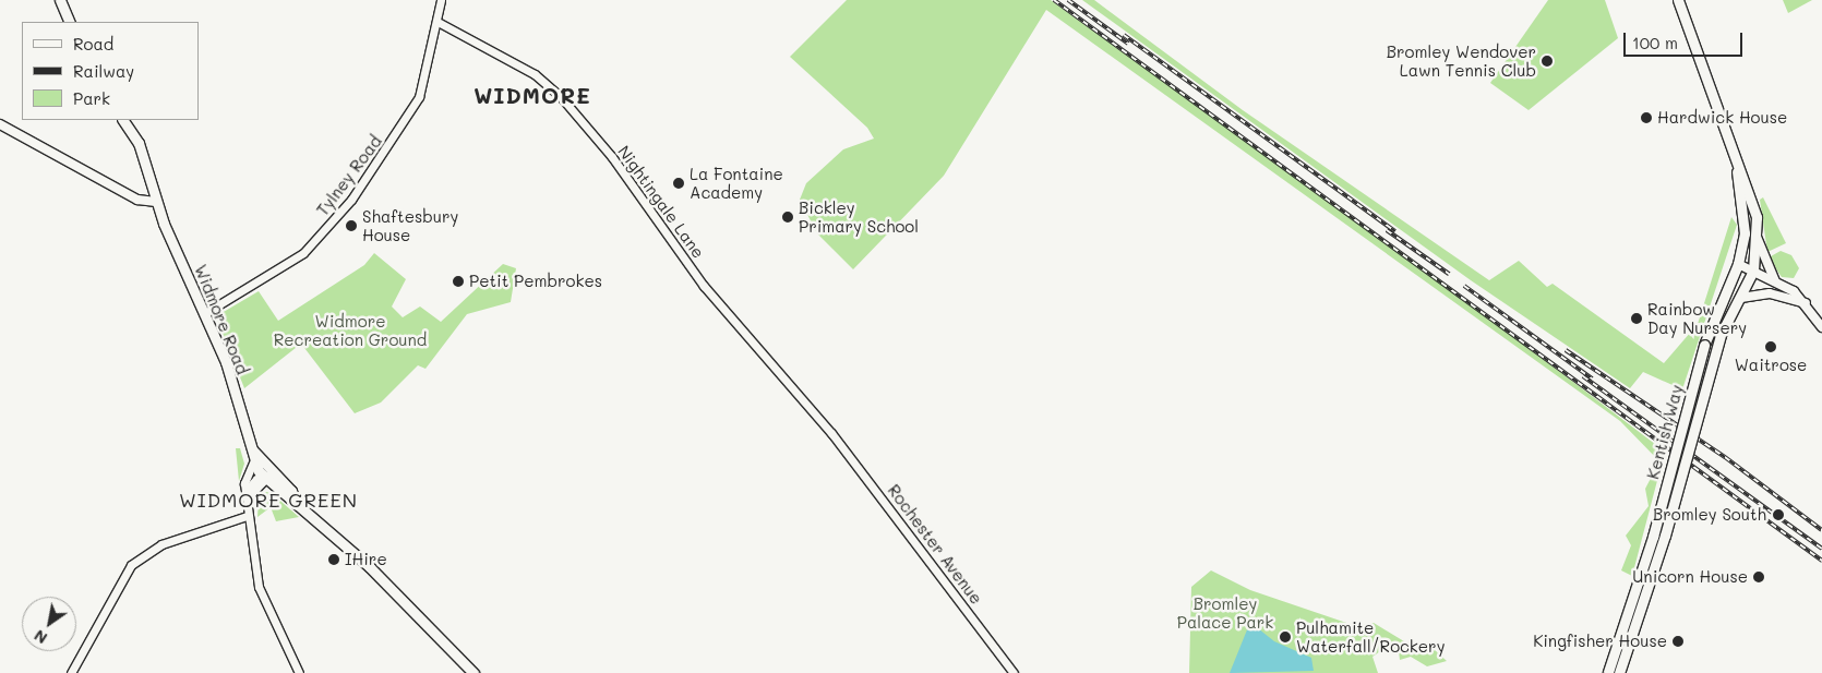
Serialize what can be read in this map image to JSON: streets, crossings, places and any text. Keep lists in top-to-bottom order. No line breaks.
{"streets":{"main road":["Widmore Road","Kentish Way"],"street":["Tylney Road","Nightingale Lane","Rochester Avenue"]},"crossings":[["Tylney Road","Nightingale Lane"],["Tylney Road","Widmore Road"],["Nightingale Lane","Rochester Avenue"]],"districts":["WIDMORE","WIDMORE GREEN"],"parks":["Widmore Recreation Ground","Bromley Palace Park"],"places":["Bromley Wendover Lawn Tennis Club","Hardwick House","La Fontaine Academy","Bickley Primary School","Shaftesbury House","Petit Pembrokes","Rainbow Day Nursery","Waitrose","Bromley South","IHire","Unicorn House","Pulhamite Waterfall/Rockery","Kingfisher House"],"legend":["Road","Railway","Park"],"scale_bar":"100 m","north":"bottom left"}
